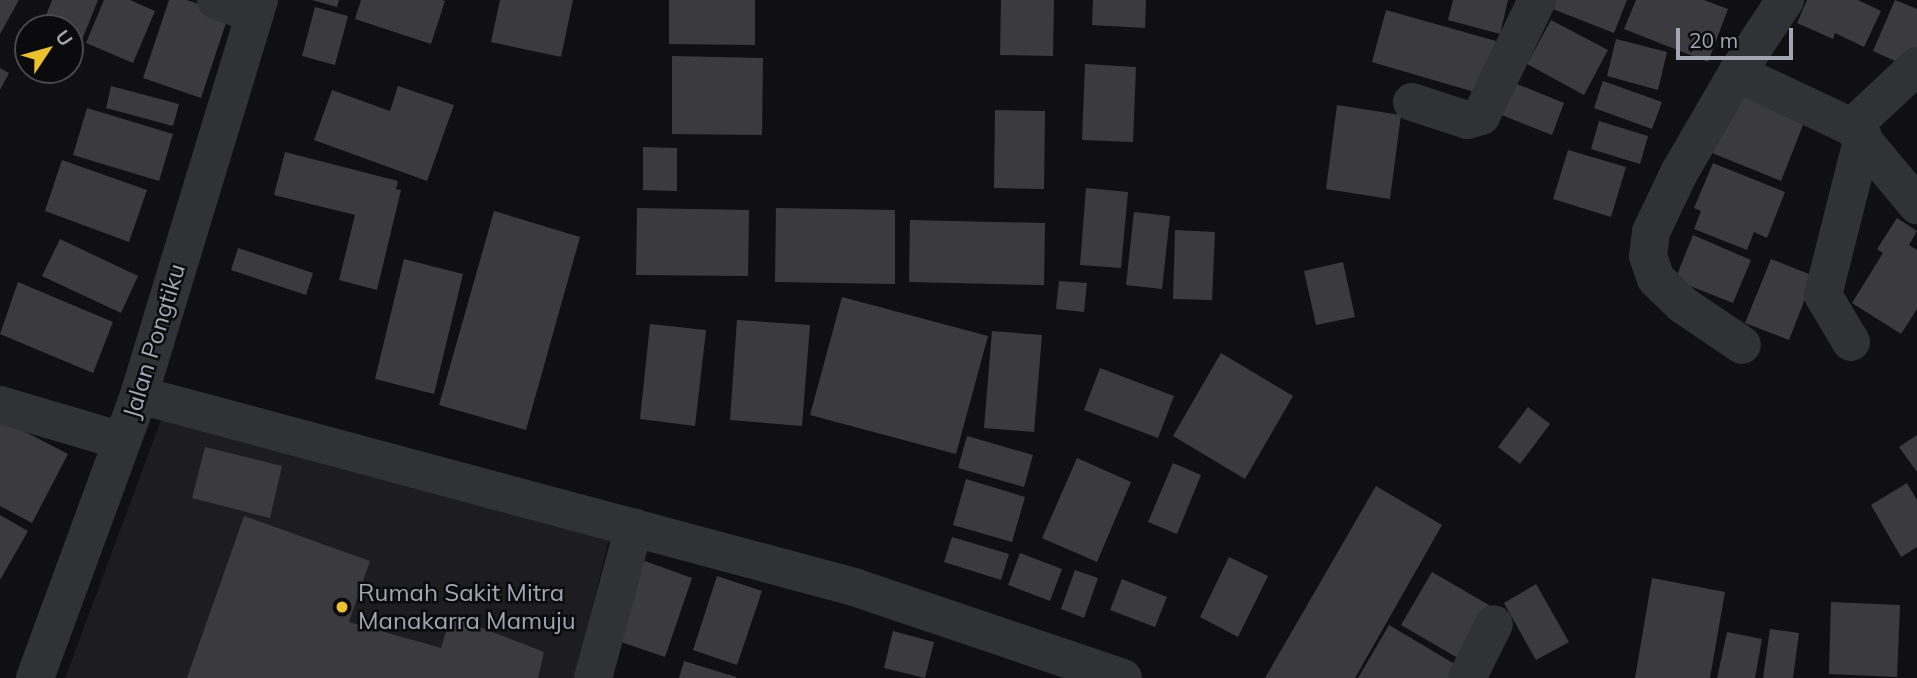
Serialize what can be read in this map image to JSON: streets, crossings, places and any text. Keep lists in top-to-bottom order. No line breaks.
{"streets":{"street":["Jalan Pongtiku"]},"places":["Rumah Sakit Mitra Manakarra Mamuju"],"scale_bar":"20 m","north":"top right"}
